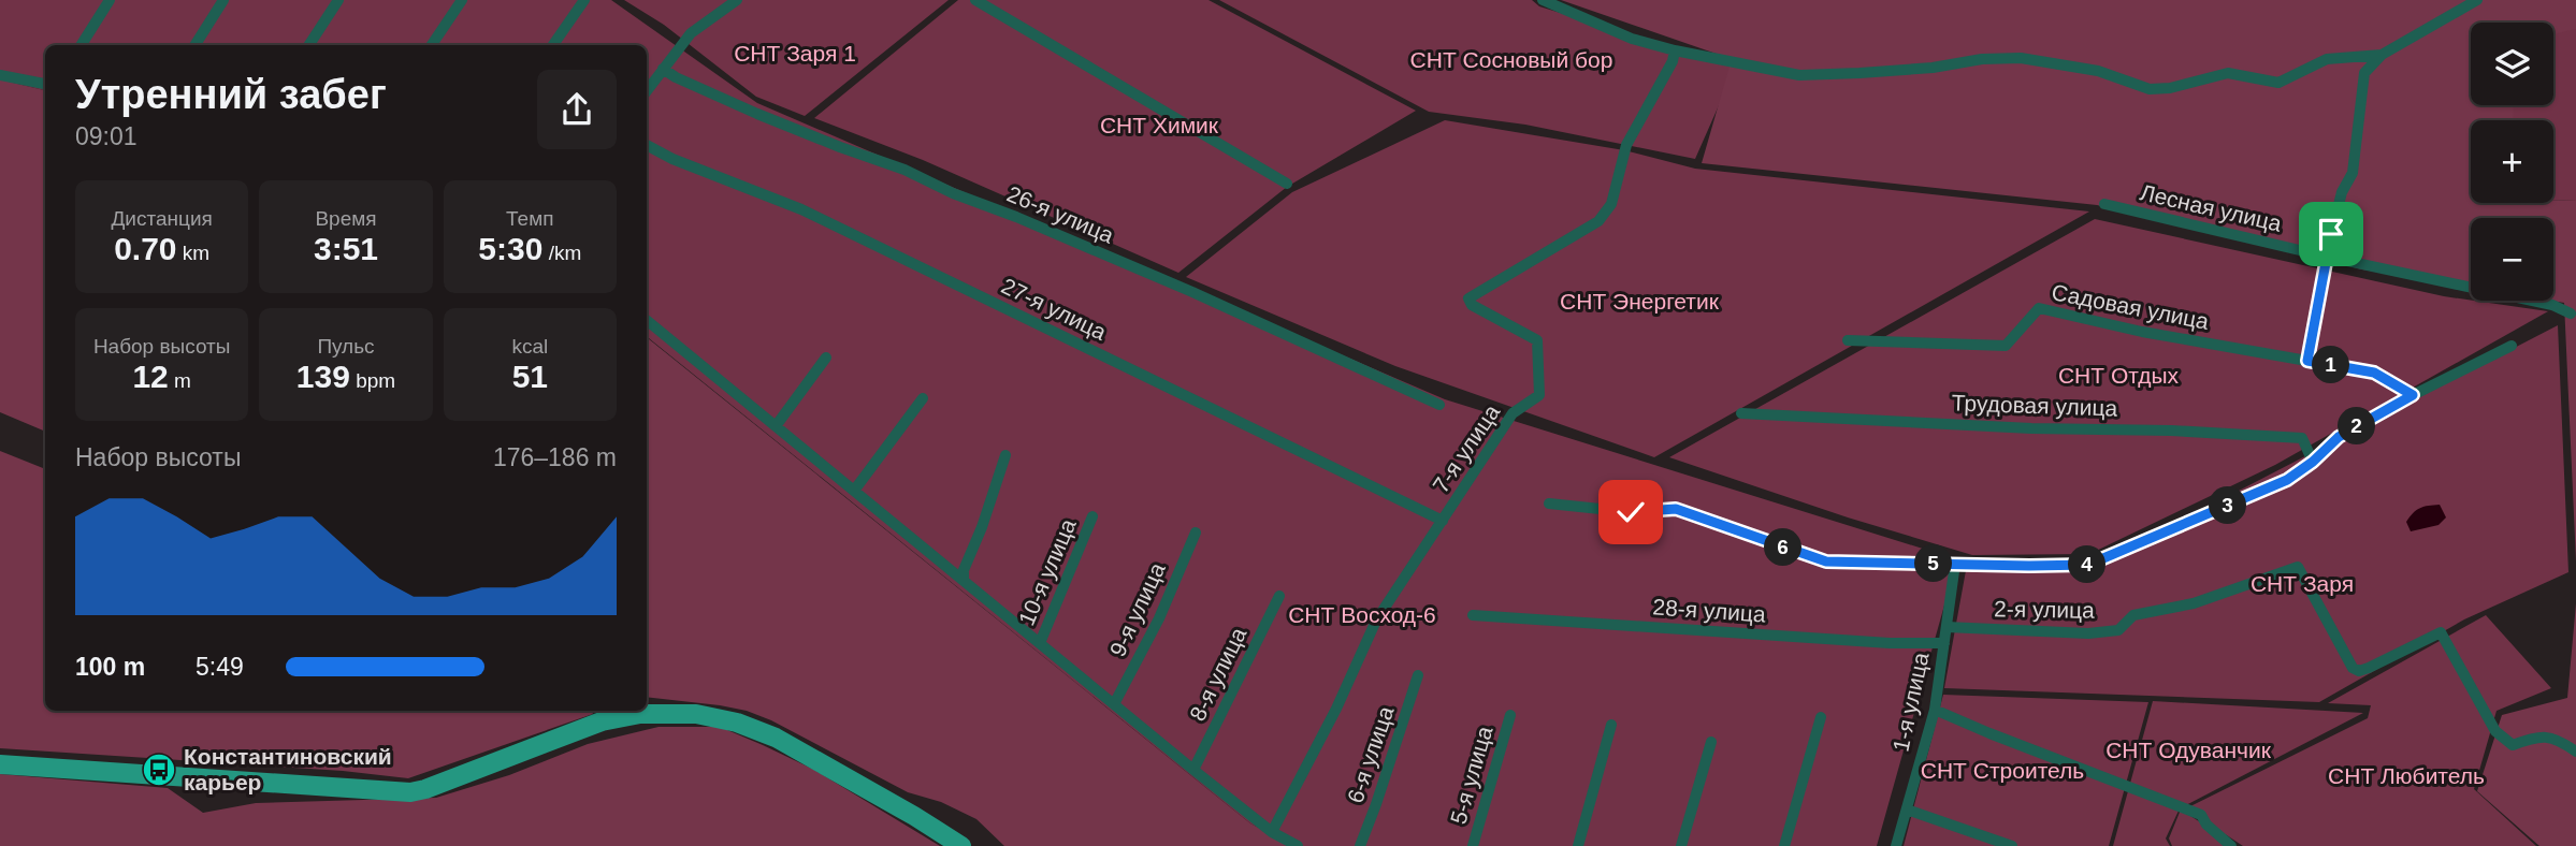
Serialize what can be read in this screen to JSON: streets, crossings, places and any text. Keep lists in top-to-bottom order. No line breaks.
{"streets":{"street":["Лесная улица","26-я улица","Садовая улица","27-я улица","Трудовая улица","7-я улица","10-я улица","9-я улица","2-я улица","28-я улица","8-я улица","1-я улица","6-я улица","5-я улица"]},"crossings":[["27-я улица","7-я улица"],["2-я улица","1-я улица"],["28-я улица","1-я улица"]],"parks":["СНТ Заря 1","СНТ Сосновый бор","СНТ Химик","СНТ Энергетик","СНТ Отдых","СНТ Заря","СНТ Восход-6","СНТ Одуванчик","СНТ Строитель","СНТ Любитель"],"places":{"bus stop":["Константиновский карьер"]},"page":{"map_buttons":["+","−"],"heading":["Утренний забег","09:01"],"stats":[["Дистанция","0.70 km"],["Время","3:51"],["Темп","5:30 /km"],["Набор высоты","12 m"],["Пульс","139 bpm"],["kcal","51"]],"pins":["1","2","3","6","5","4"],"chart":["Набор высоты","176–186 m"],"list":[{"name":"100 m","note":"5:49"}]}}
